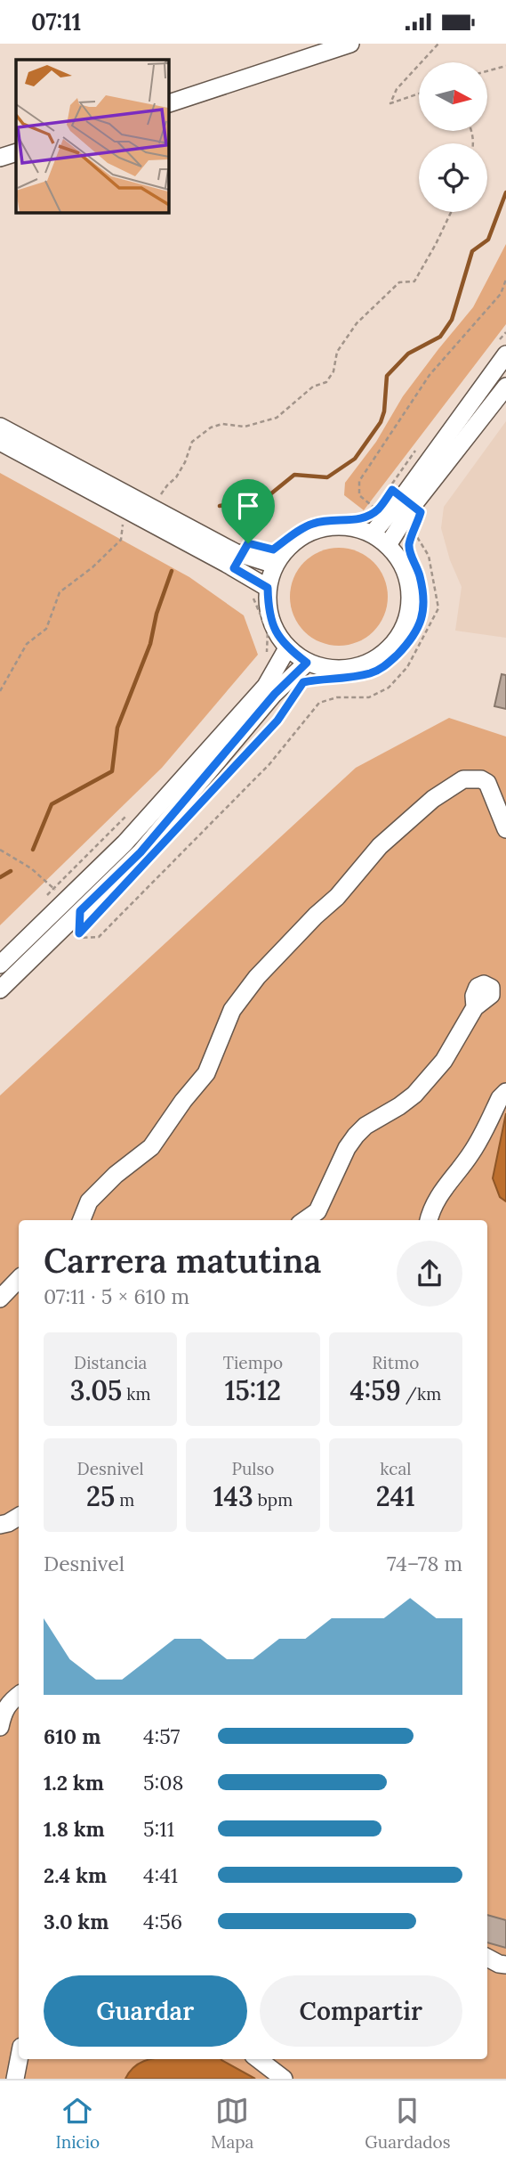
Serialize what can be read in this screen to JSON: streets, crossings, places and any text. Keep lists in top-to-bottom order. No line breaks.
{"north":"right","page":{"status":"07:11","heading":["Carrera matutina","07:11 · 5 × 610 m"],"stats":[["Distancia","3.05 km"],["Tiempo","15:12"],["Ritmo","4:59 /km"],["Desnivel","25 m"],["Pulso","143 bpm"],["kcal","241"]],"chart":["Desnivel","74–78 m"],"list":[{"name":"610 m","note":"4:57"},{"name":"1.2 km","note":"5:08"},{"name":"1.8 km","note":"5:11"},{"name":"2.4 km","note":"4:41"},{"name":"3.0 km","note":"4:56"}],"buttons":["Guardar","Compartir"],"tabs":["Inicio","Mapa","Guardados"]}}
